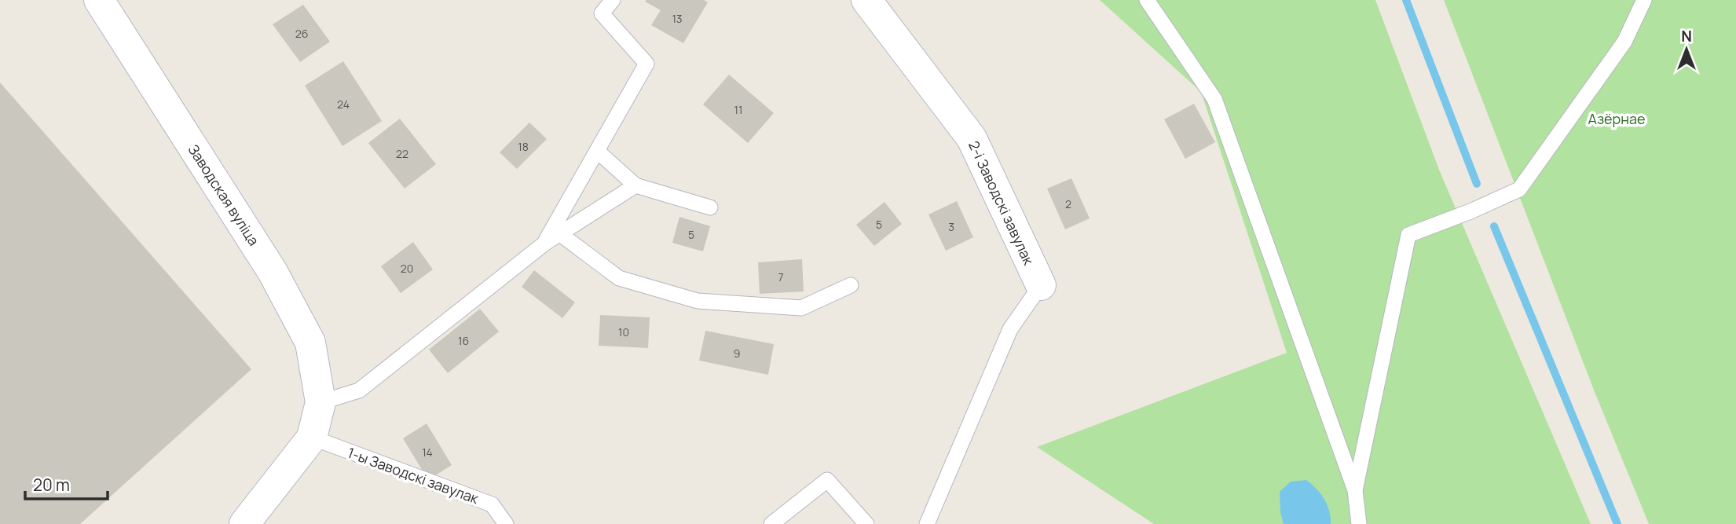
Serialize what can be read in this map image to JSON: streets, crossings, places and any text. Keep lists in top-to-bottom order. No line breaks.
{"streets":{"street":["Заводская вуліца","2-і Заводскі завулак"],"lane":["1-ы Заводскі завулак"]},"crossings":[["Заводская вуліца","1-ы Заводскі завулак"]],"parks":["Азёрнае"],"house_numbers":["13","26","24","11","18","22","2","5","3","5","20","7","10","16","9","14"],"scale_bar":"20 m","north":"top"}
